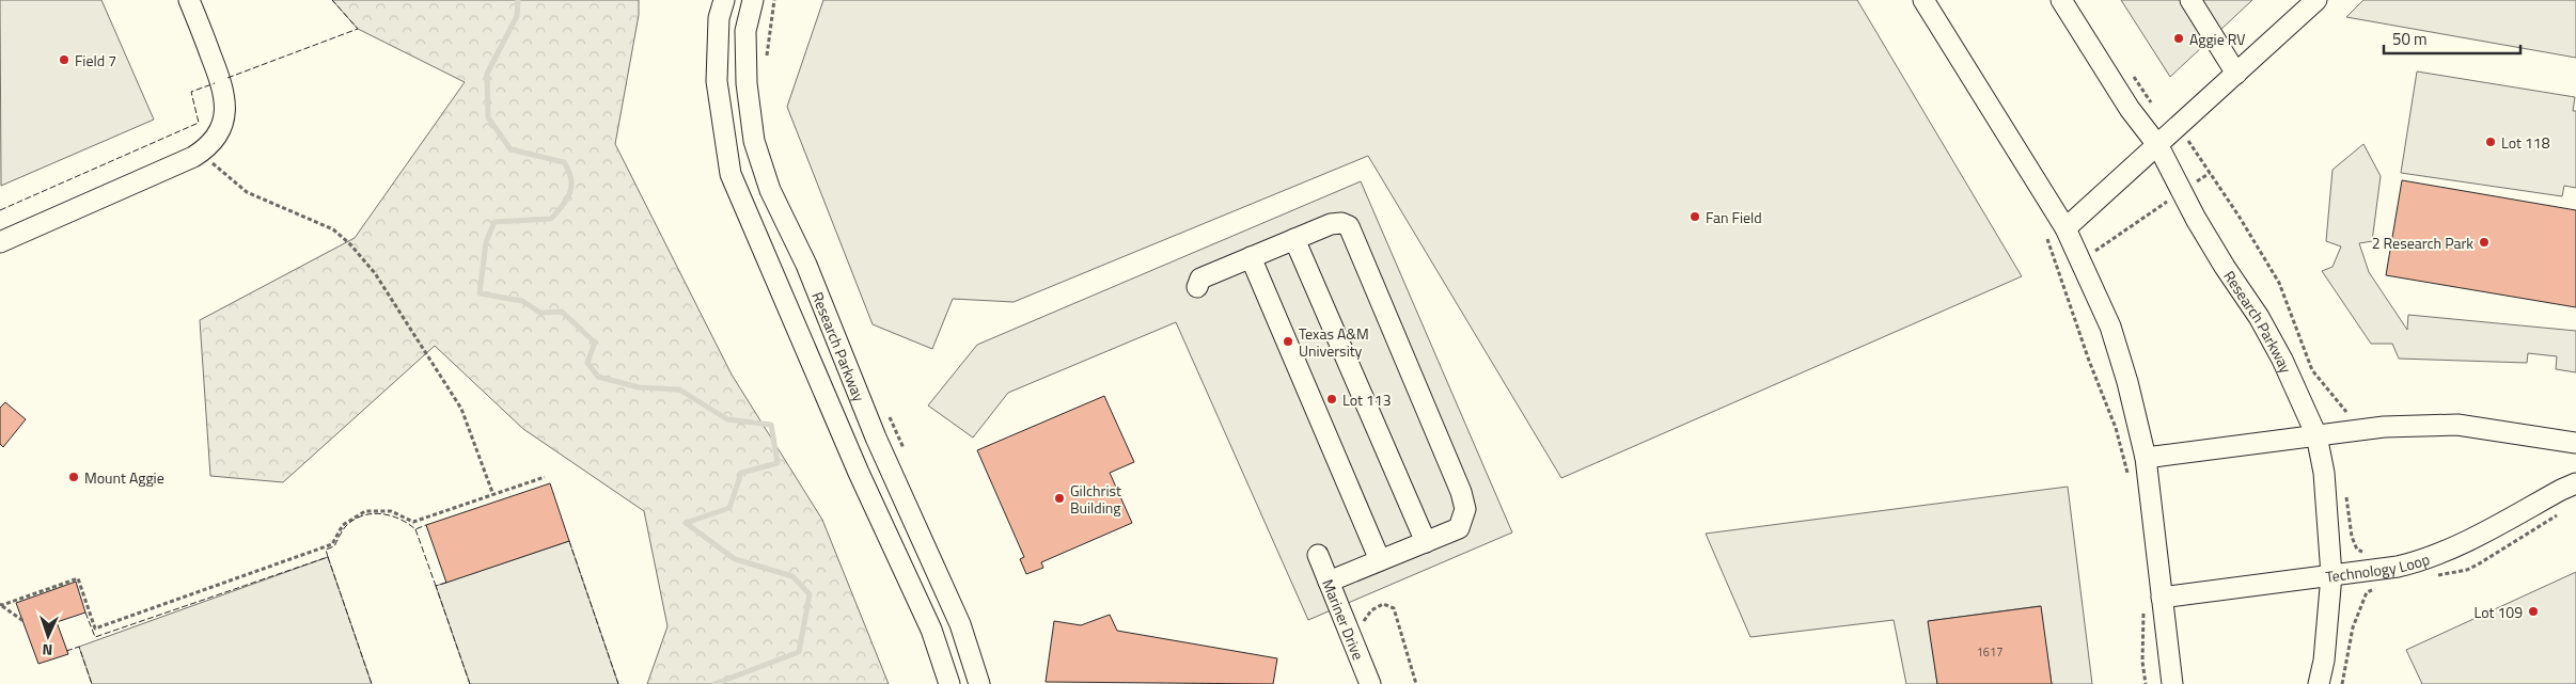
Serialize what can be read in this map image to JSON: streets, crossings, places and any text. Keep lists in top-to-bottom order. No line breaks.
{"streets":{"street":["Research Parkway","Technology Loop","Mariner Drive"]},"crossings":[["Research Parkway","Technology Loop"]],"places":["Aggie RV","Field 7","Lot 118","Fan Field","2 Research Park","Texas A&M University","Lot 113","Mount Aggie","Gilchrist Building","Lot 109"],"house_numbers":["1617"],"scale_bar":"50 m","north":"bottom"}
